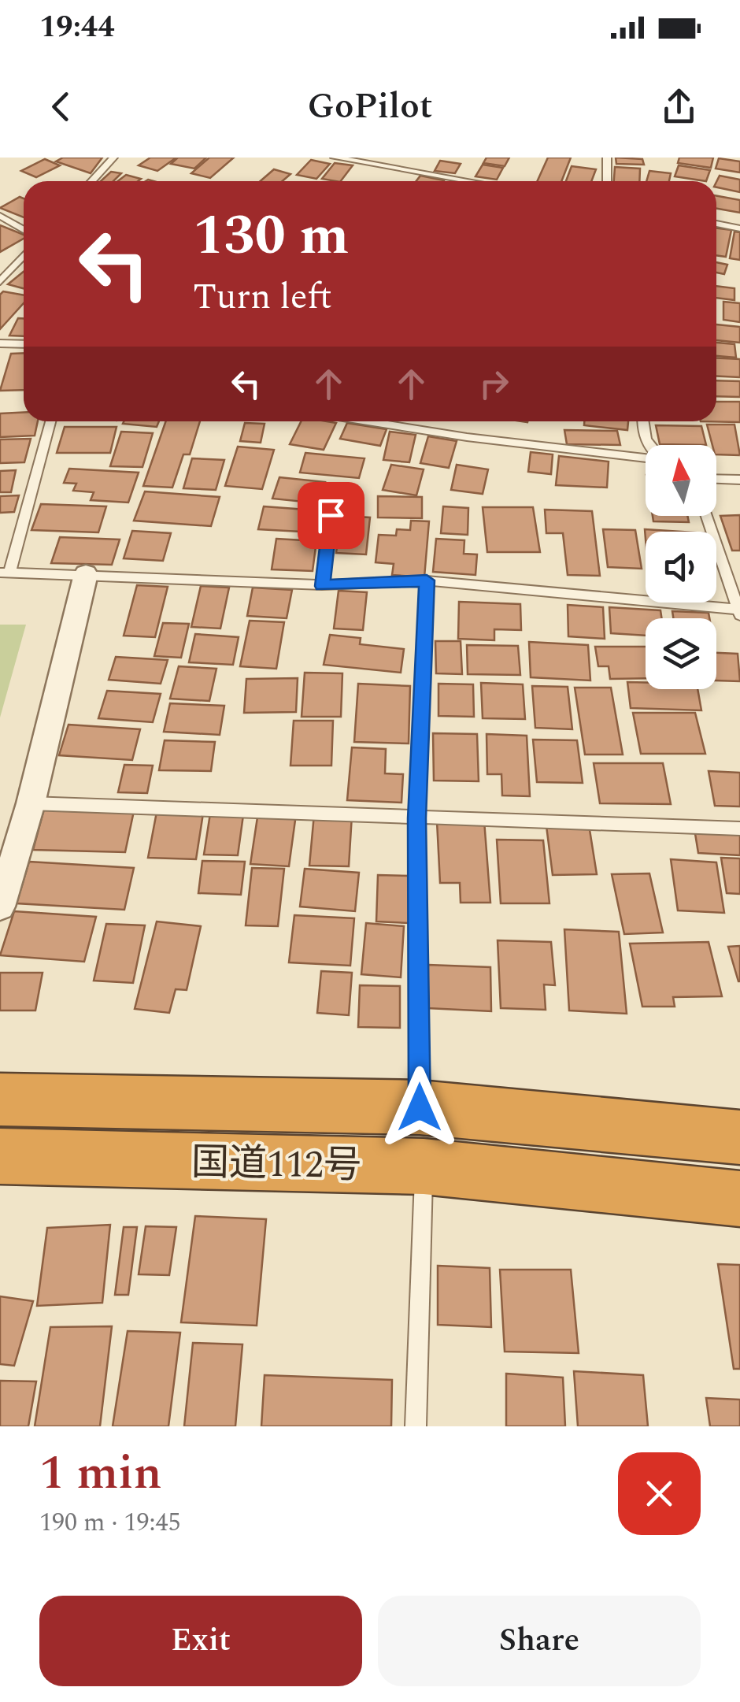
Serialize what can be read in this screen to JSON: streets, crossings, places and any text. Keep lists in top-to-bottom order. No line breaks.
{"streets":{"highway":["国道112号"]},"north":"top","page":{"status":"19:44","header":"GoPilot","turn":["130 m","Turn left"],"heading":["1 min","190 m · 19:45"],"buttons":["Exit","Share"]}}
